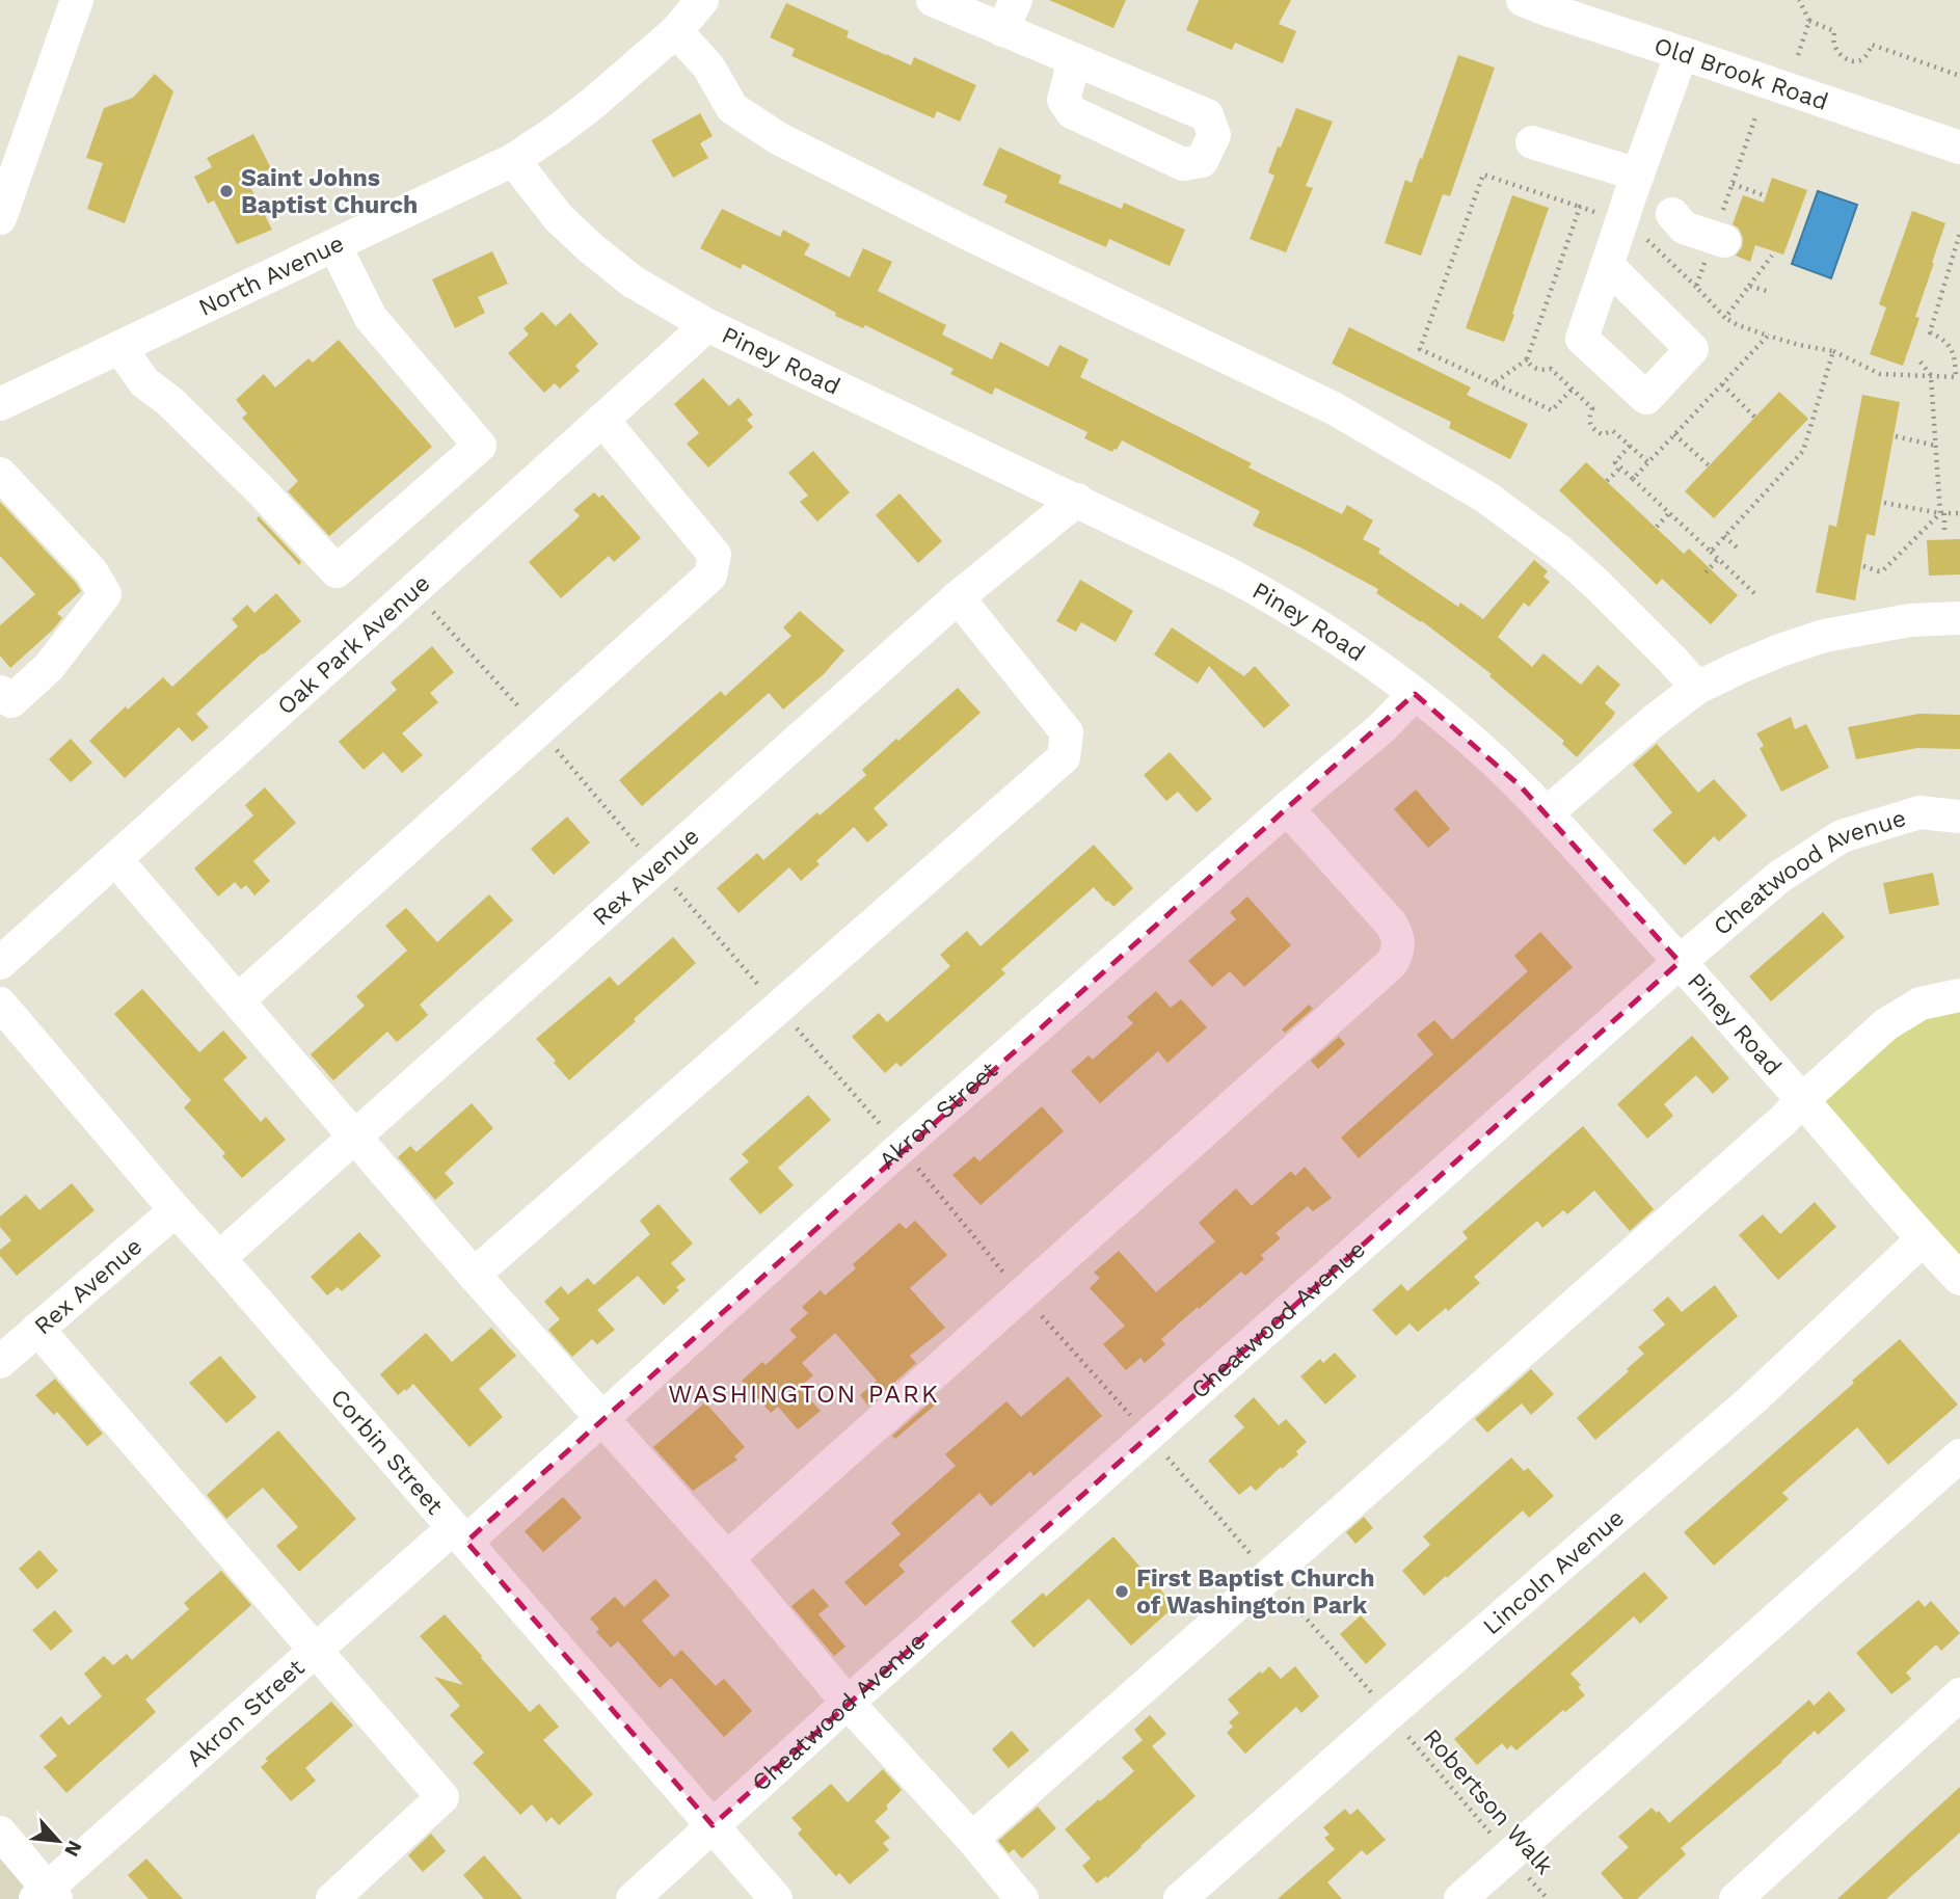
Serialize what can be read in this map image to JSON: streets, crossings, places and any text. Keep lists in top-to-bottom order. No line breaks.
{"streets":{"street":["Old Brook Road","North Avenue","Piney Road","Oak Park Avenue","Cheatwood Avenue","Rex Avenue","Akron Street","Corbin Street","Lincoln Avenue"],"path":["Robertson Walk"]},"crossings":[["North Avenue","Piney Road"],["Piney Road","Oak Park Avenue"],["Piney Road","Cheatwood Avenue"],["Piney Road","Rex Avenue"],["Piney Road","Akron Street"],["Piney Road","Lincoln Avenue"],["Cheatwood Avenue","Corbin Street"],["Rex Avenue","Corbin Street"],["Akron Street","Corbin Street"]],"districts":["WASHINGTON PARK"],"places":["Saint Johns Baptist Church","First Baptist Church of Washington Park"],"north":"bottom right"}
